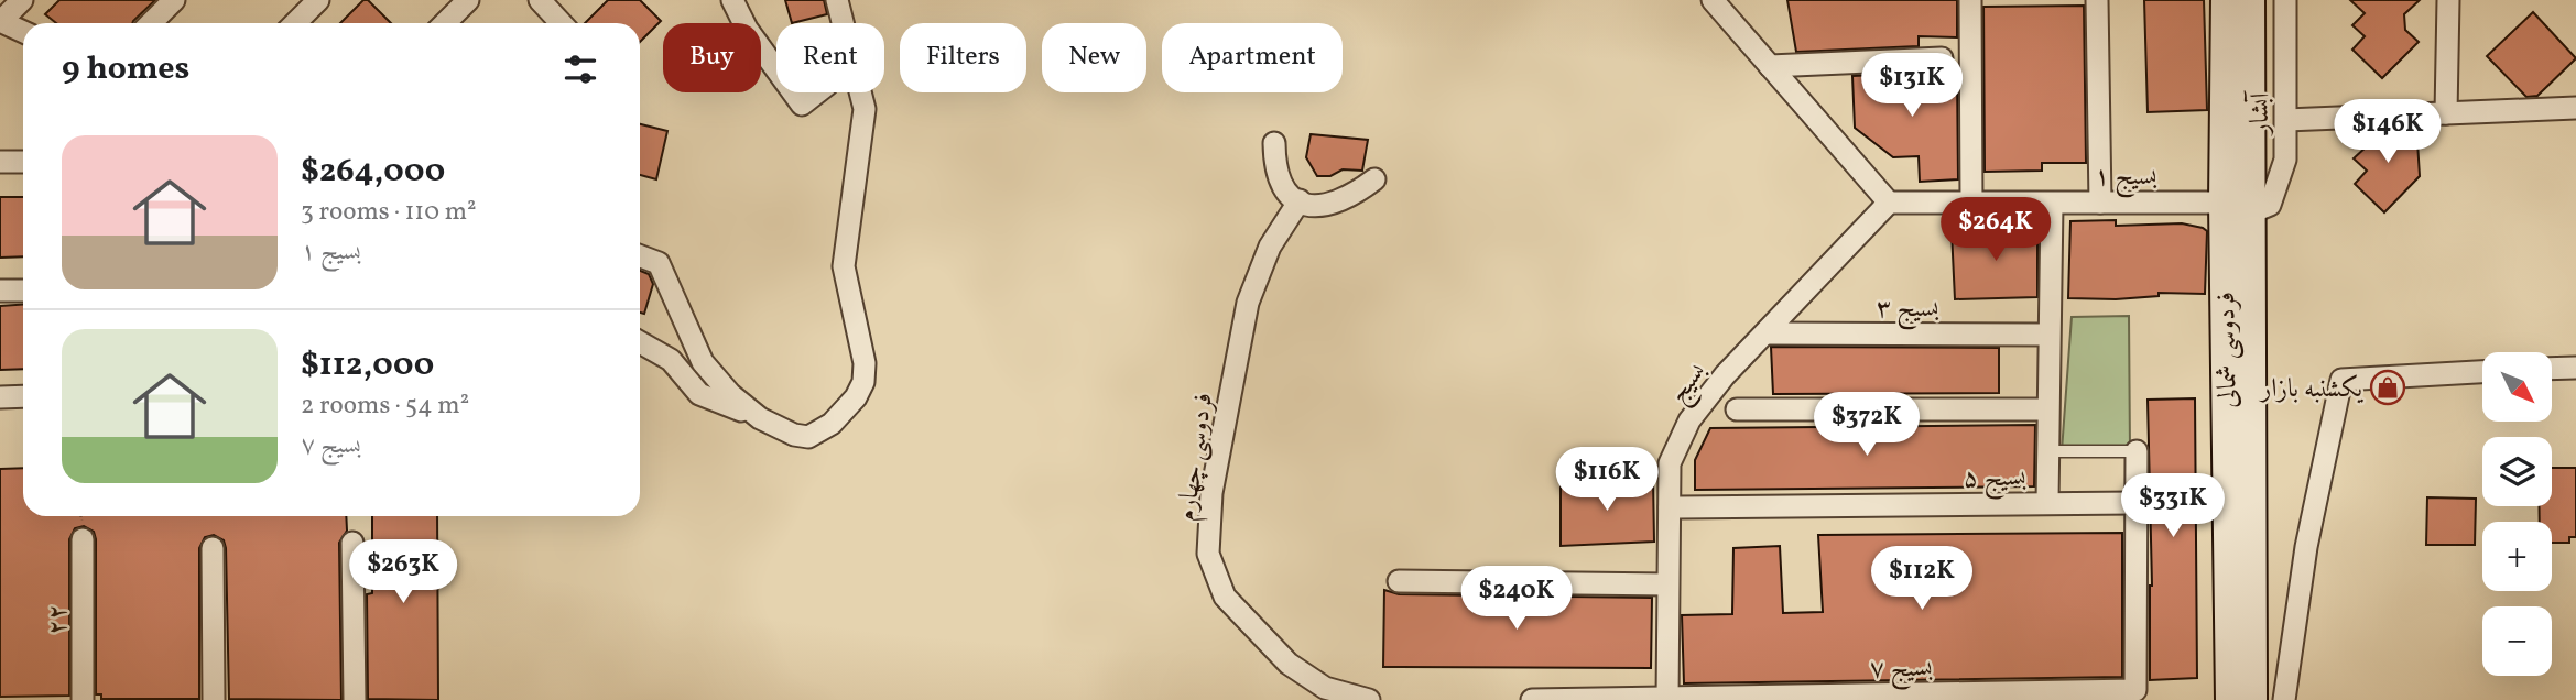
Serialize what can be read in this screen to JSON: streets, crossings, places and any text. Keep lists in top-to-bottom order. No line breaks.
{"streets":{"main road":["فردوسی شمالی"],"street":["آبشار","بسیج ۱","بسیج ۳","بسیج","فردوسی چهارم","بسیج ۵","۲۲","بسیج ۷"]},"crossings":[["آبشار","فردوسی شمالی"],["بسیج ۱","فردوسی شمالی"],["بسیج ۱","بسیج"],["بسیج ۳","بسیج"],["بسیج","بسیج ۵"],["بسیج","بسیج ۷"],["بسیج ۵","بسیج ۷"]],"places":{"shop":["یکشنبه بازار"]},"north":"bottom right","page":{"chip":["Buy","Rent","Filters","New","Apartment"],"heading":"9 homes","price":["$131K","$146K","$264K","$372K","$116K","$331K","$263K","$112K","$240K"],"list":[{"name":"$264,000","note":"3 rooms · 110 m² · بسیج ۱"},{"name":"$112,000","note":"2 rooms · 54 m² · بسیج ۷"}],"map_buttons":["+","−"]}}
